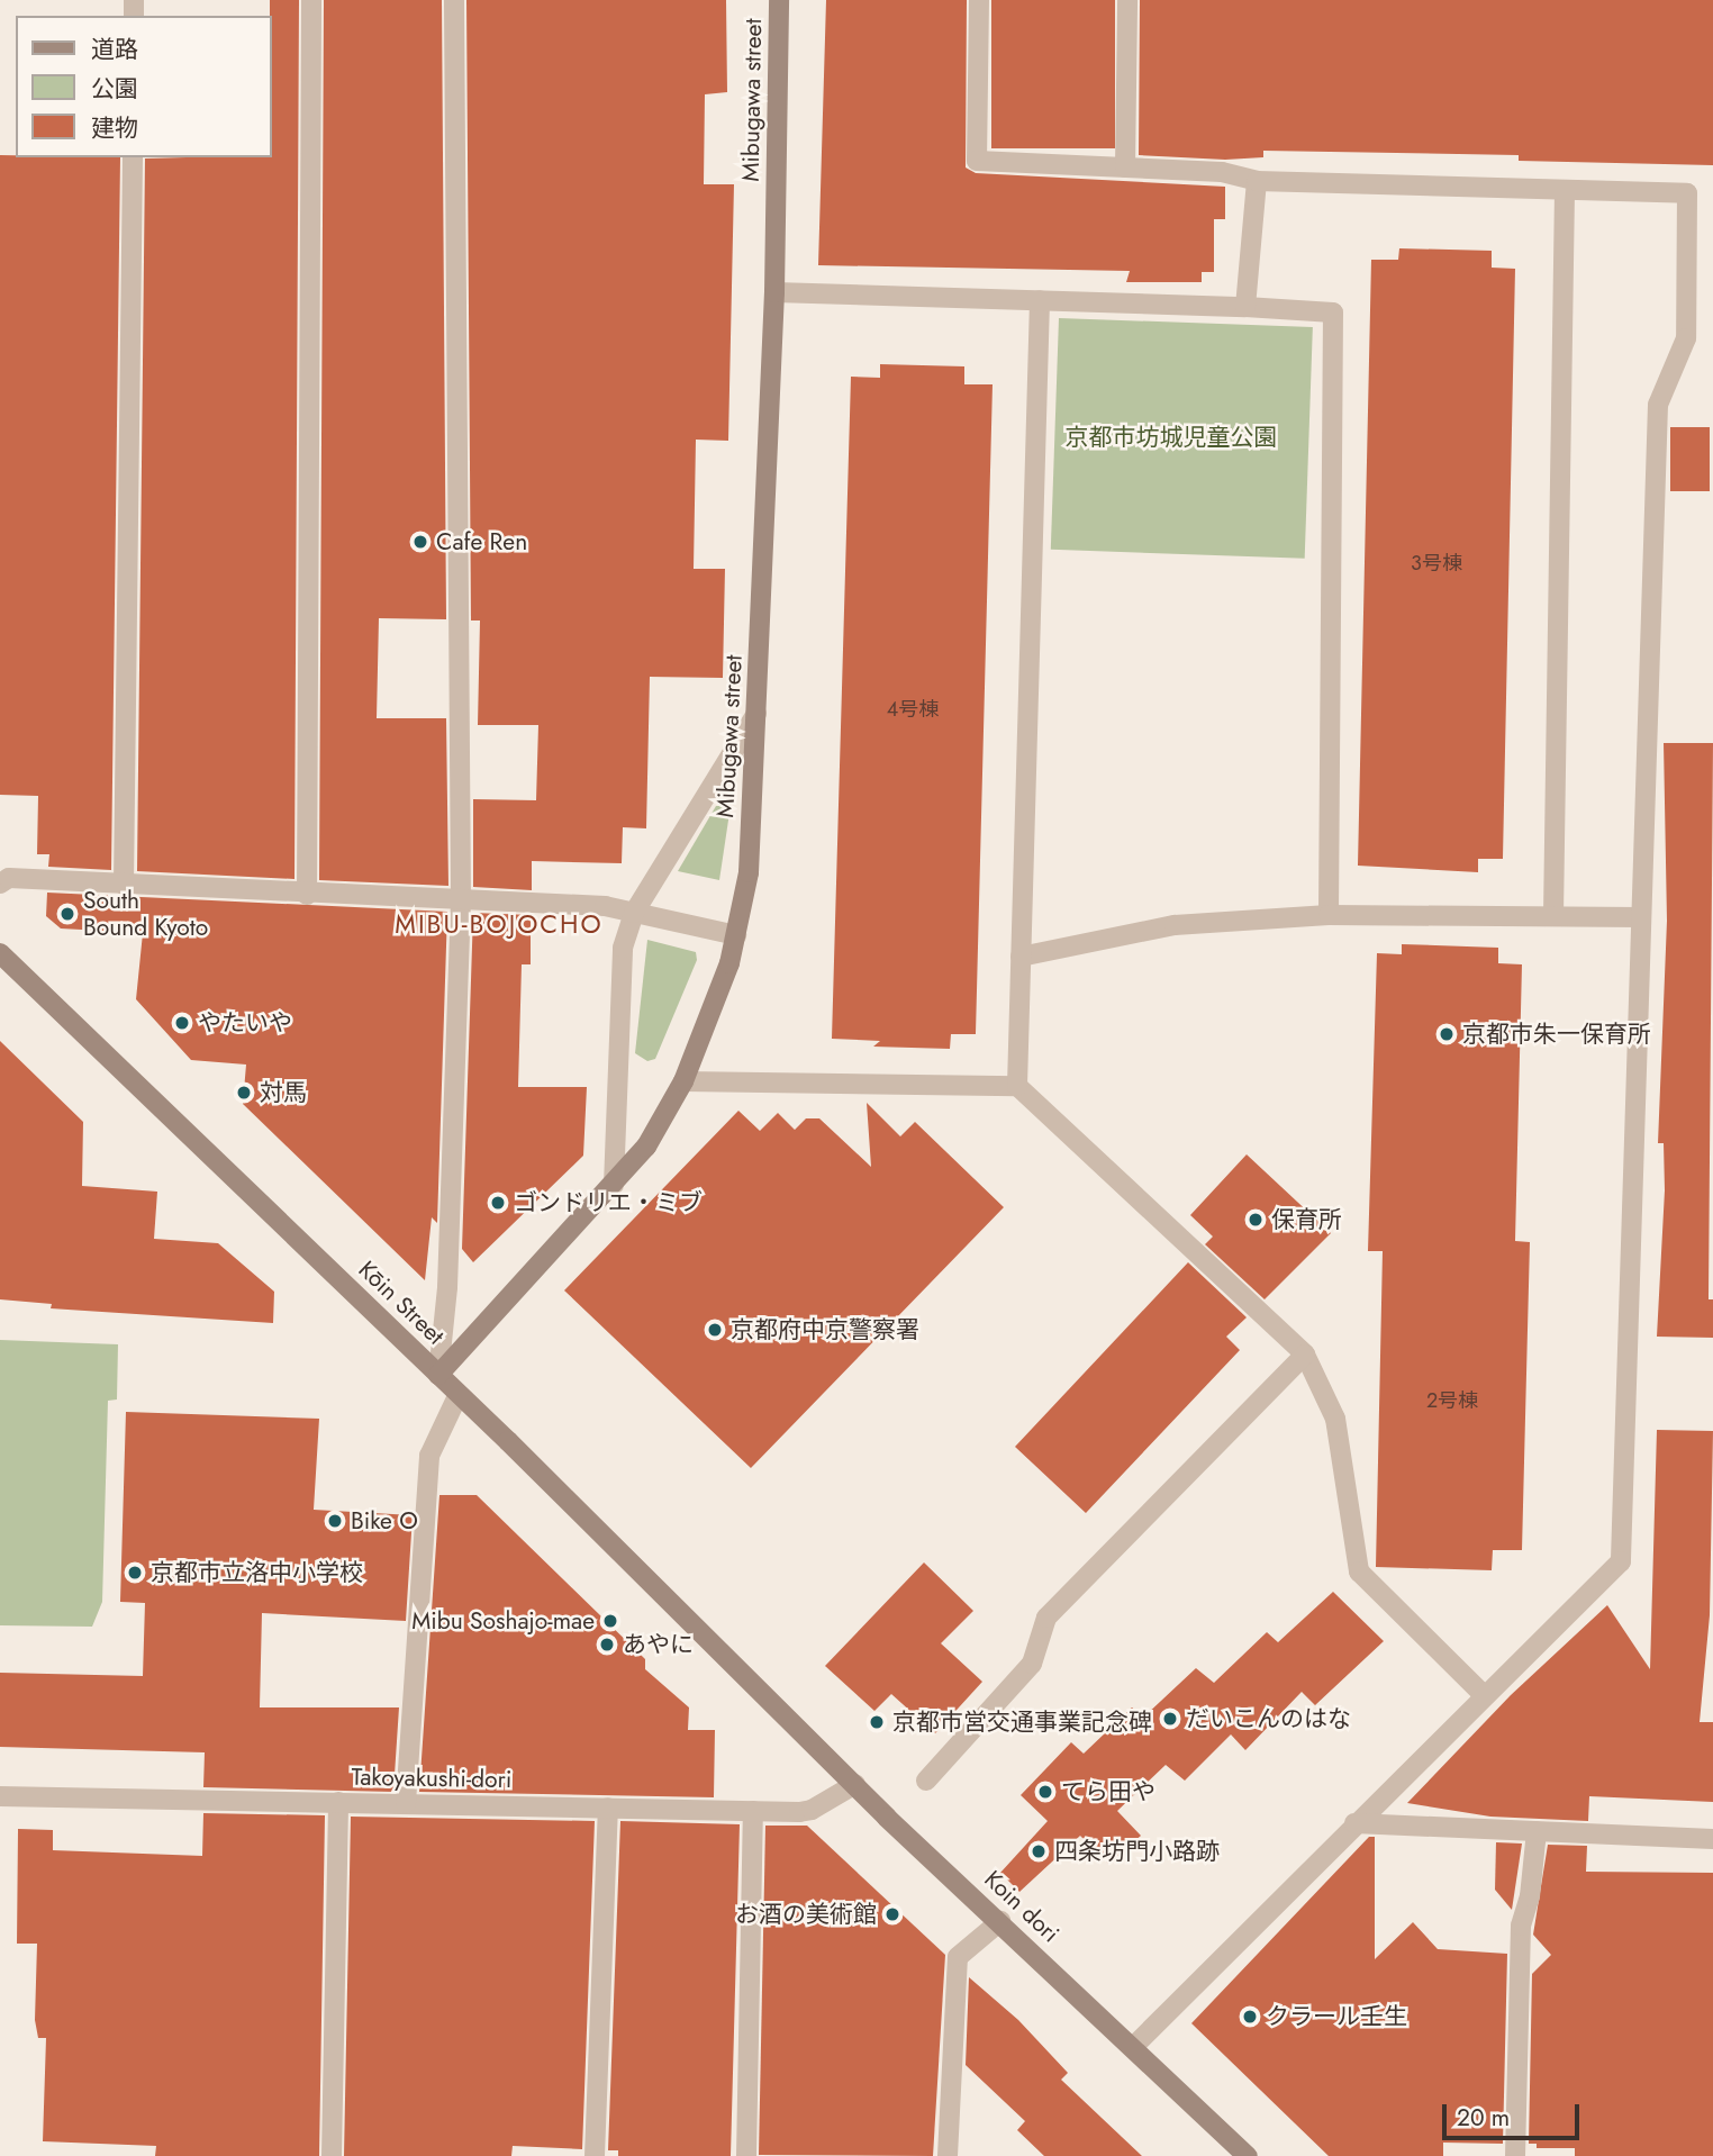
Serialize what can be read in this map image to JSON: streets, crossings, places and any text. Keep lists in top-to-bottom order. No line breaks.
{"streets":{"street":["Mibugawa street","Kōin Street","Takoyakushi-dori","Koin dori"]},"crossings":[["Mibugawa street","Kōin Street"],["Kōin Street","Takoyakushi-dori"],["Kōin Street","Koin dori"],["Takoyakushi-dori","Koin dori"]],"districts":["MIBU-BOJOCHO"],"parks":["京都市坊城児童公園"],"places":["Cafe Ren","South Bound Kyoto","やたいや","京都市朱一保育所","対馬","ゴンドリエ・ミブ","保育所","京都府中京警察署","Bike O","京都市立洛中小学校","Mibu Soshajo-mae","あやに","だいこんのはな","京都市営交通事業記念碑","てら田や","四条坊門小路跡","お酒の美術館","クラール壬生"],"house_numbers":["3号棟","4号棟","2号棟"],"legend":["道路","公園","建物"],"scale_bar":"20 m"}
